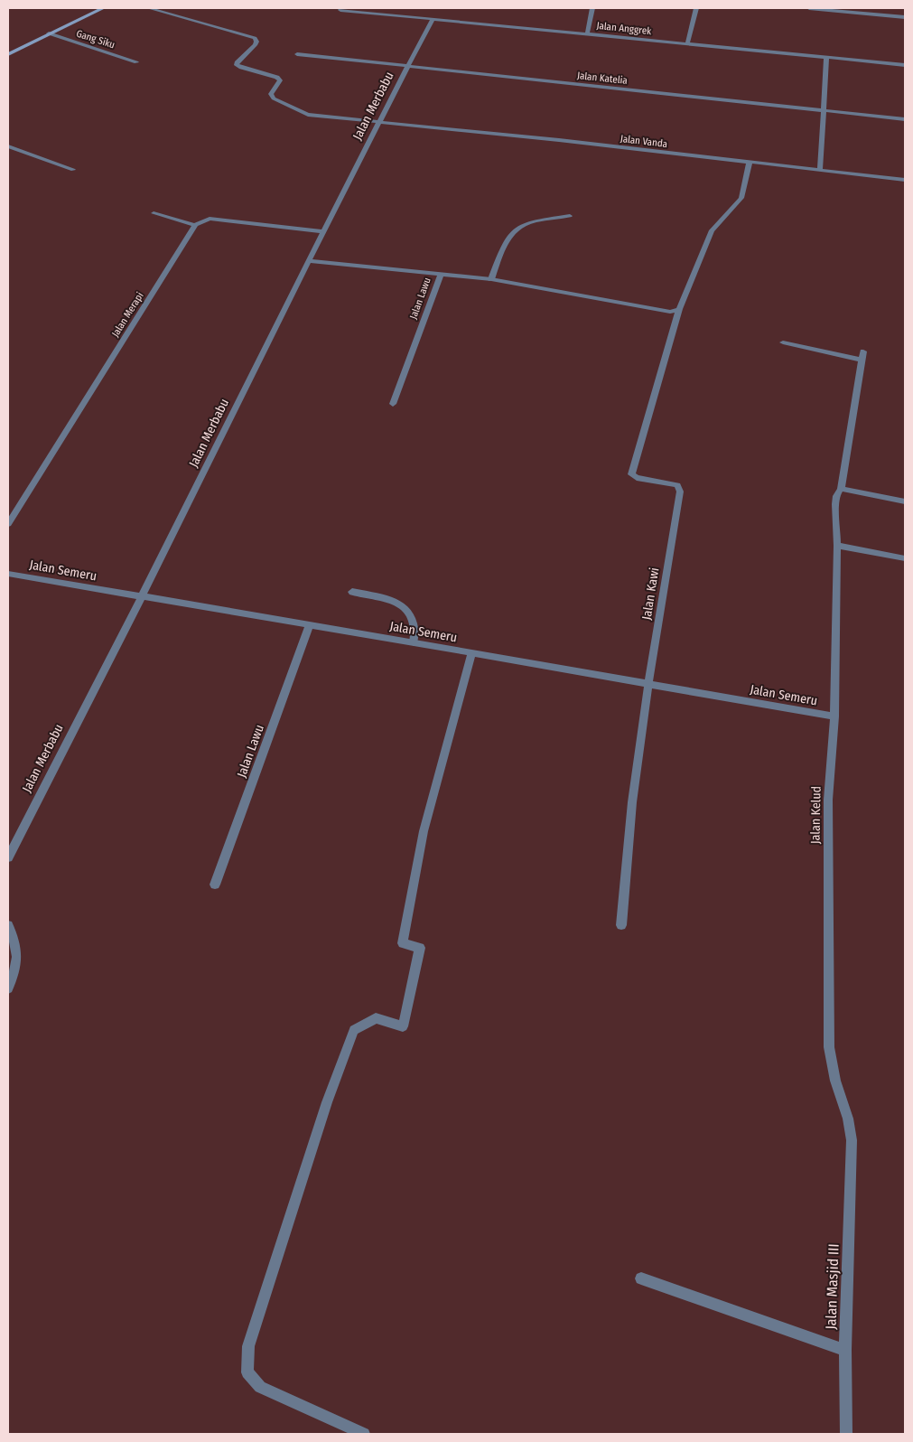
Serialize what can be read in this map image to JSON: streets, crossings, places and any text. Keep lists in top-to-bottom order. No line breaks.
{"streets":{"street":["Jalan Anggrek","Gang Siku","Jalan Katelia","Jalan Merbabu","Jalan Vanda","Jalan Lawu","Jalan Merapi","Jalan Semeru","Jalan Kawi","Jalan Kelud","Jalan Masjid III"]},"crossings":[["Jalan Anggrek","Jalan Merbabu"],["Jalan Katelia","Jalan Merbabu"],["Jalan Merbabu","Jalan Vanda"],["Jalan Merbabu","Jalan Lawu"],["Jalan Merbabu","Jalan Semeru"],["Jalan Lawu","Jalan Semeru"],["Jalan Semeru","Jalan Kawi"],["Jalan Semeru","Jalan Kelud"],["Jalan Kelud","Jalan Masjid III"]]}
